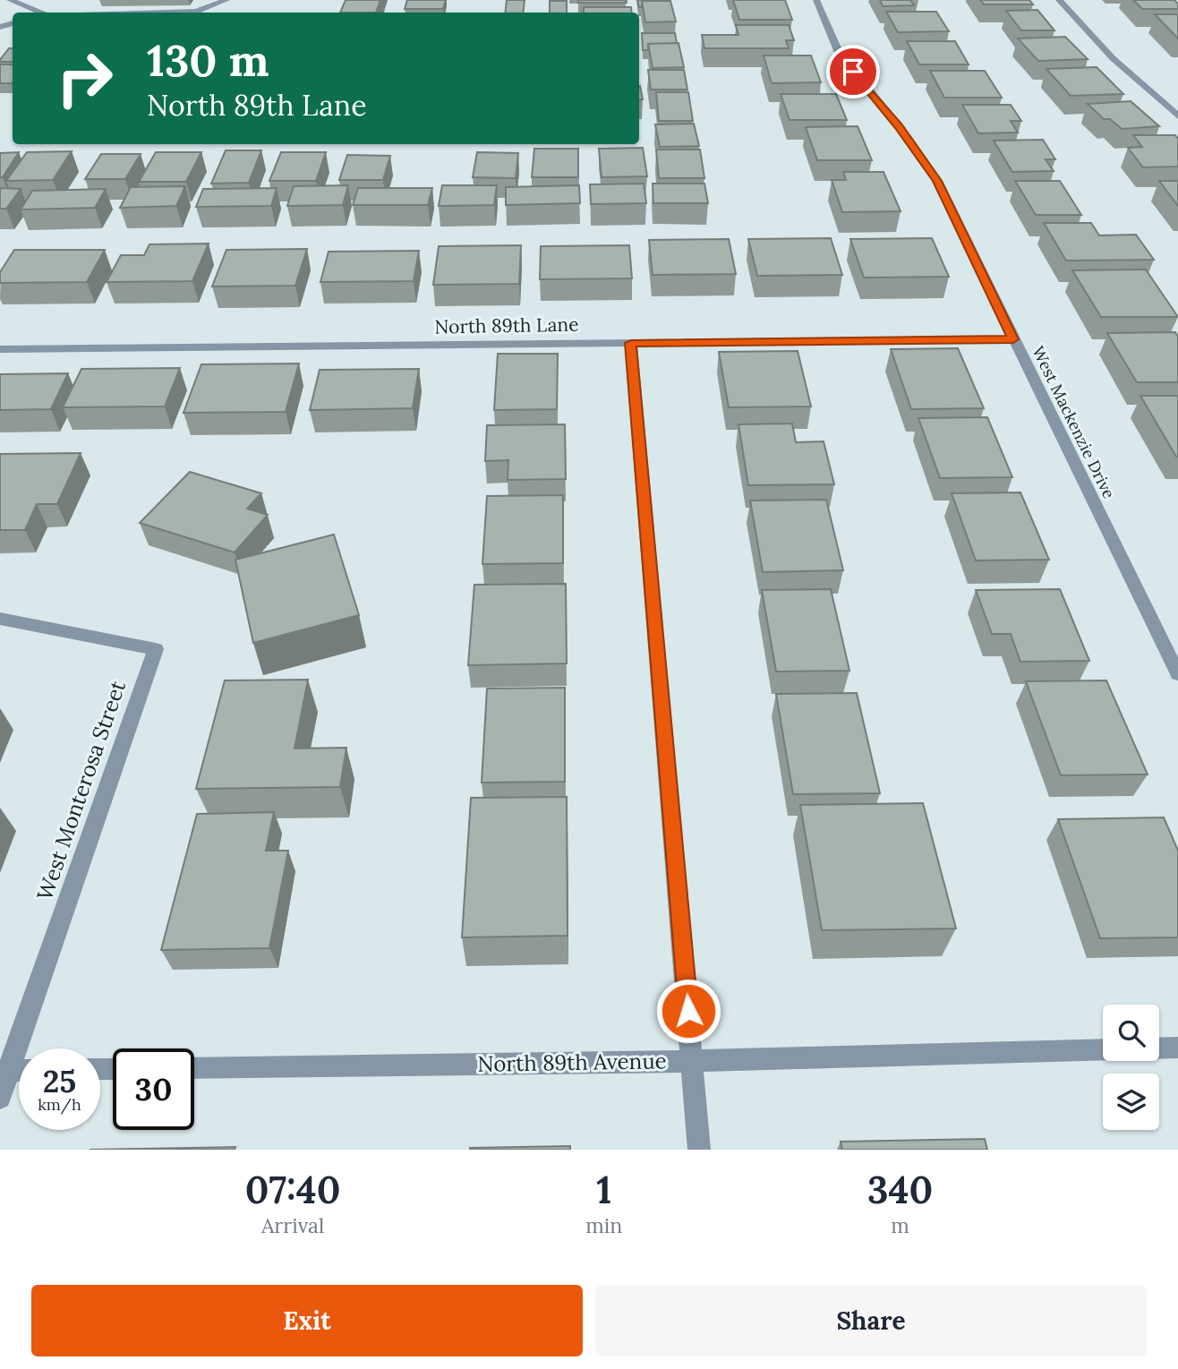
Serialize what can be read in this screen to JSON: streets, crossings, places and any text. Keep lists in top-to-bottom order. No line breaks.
{"streets":{"street":["North 89th Lane","West Mackenzie Drive","West Monterosa Street","North 89th Avenue"]},"crossings":[["North 89th Lane","West Mackenzie Drive"]],"page":{"turn":["130 m","North 89th Lane"],"speed":"25 km/h","limit":"30","eta":["07:40","Arrival","1","min","340","m"],"buttons":["Exit","Share"]}}
